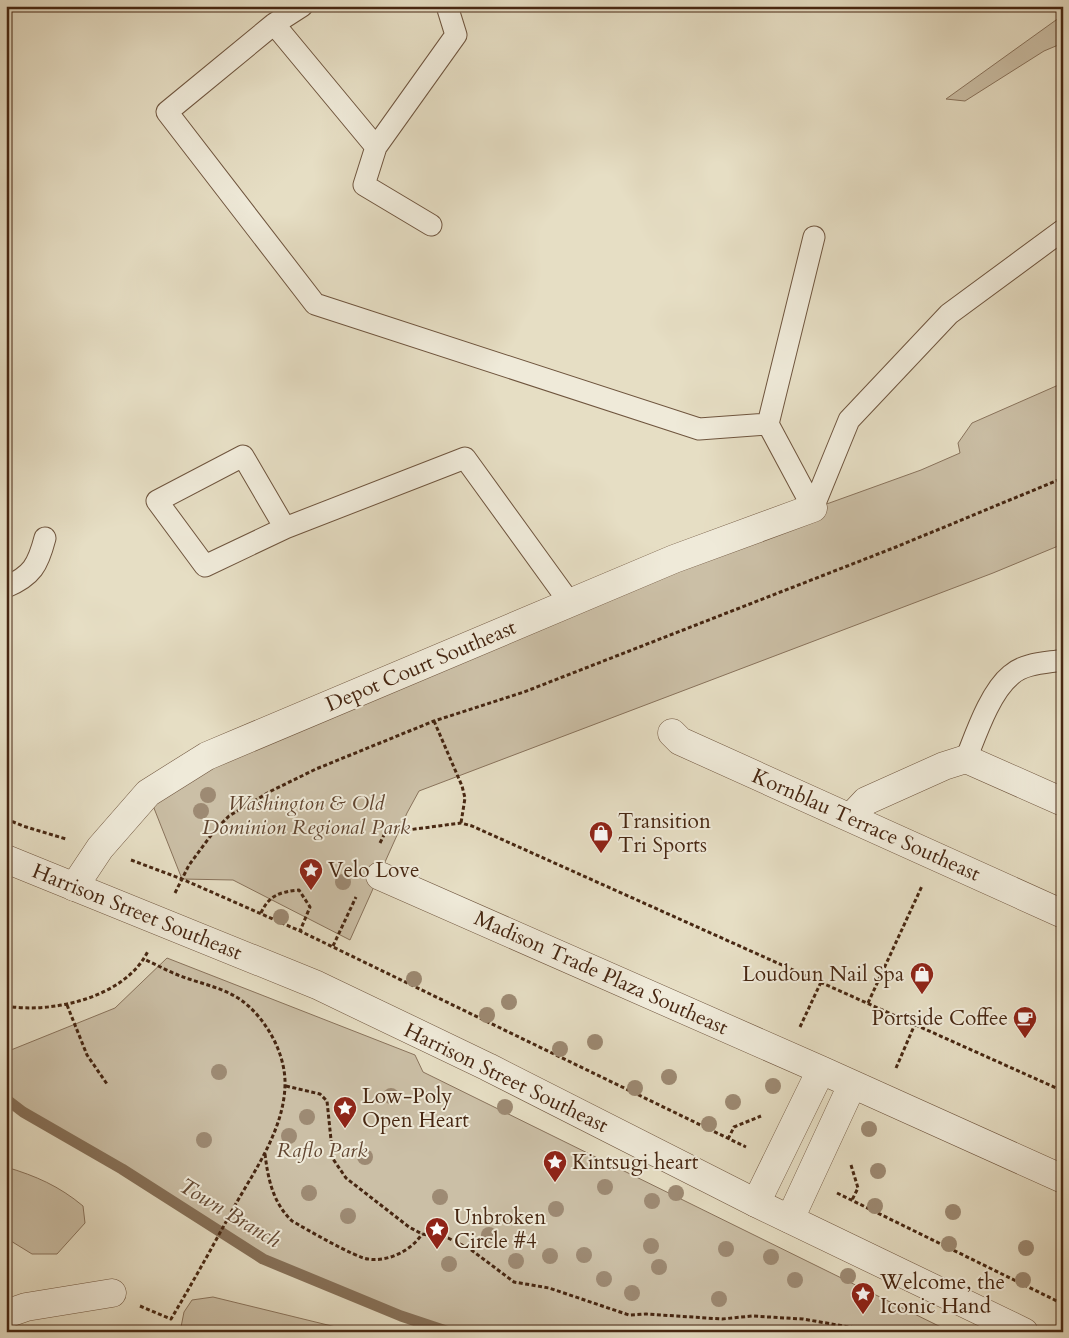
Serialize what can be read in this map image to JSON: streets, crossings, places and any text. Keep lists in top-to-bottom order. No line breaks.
{"streets":{"street":["Depot Court Southeast","Kornblau Terrace Southeast","Harrison Street Southeast","Madison Trade Plaza Southeast"]},"crossings":[["Depot Court Southeast","Harrison Street Southeast"]],"water":["Town Branch"],"parks":["Washington & Old Dominion Regional Park","Raflo Park"],"places":{"shop":["Transition Tri Sports","Loudoun Nail Spa"],"place":["Velo Love","Low-Poly Open Heart","Kintsugi heart","Unbroken Circle #4","Welcome, the Iconic Hand"],"cafe":["Portside Coffee"]}}
